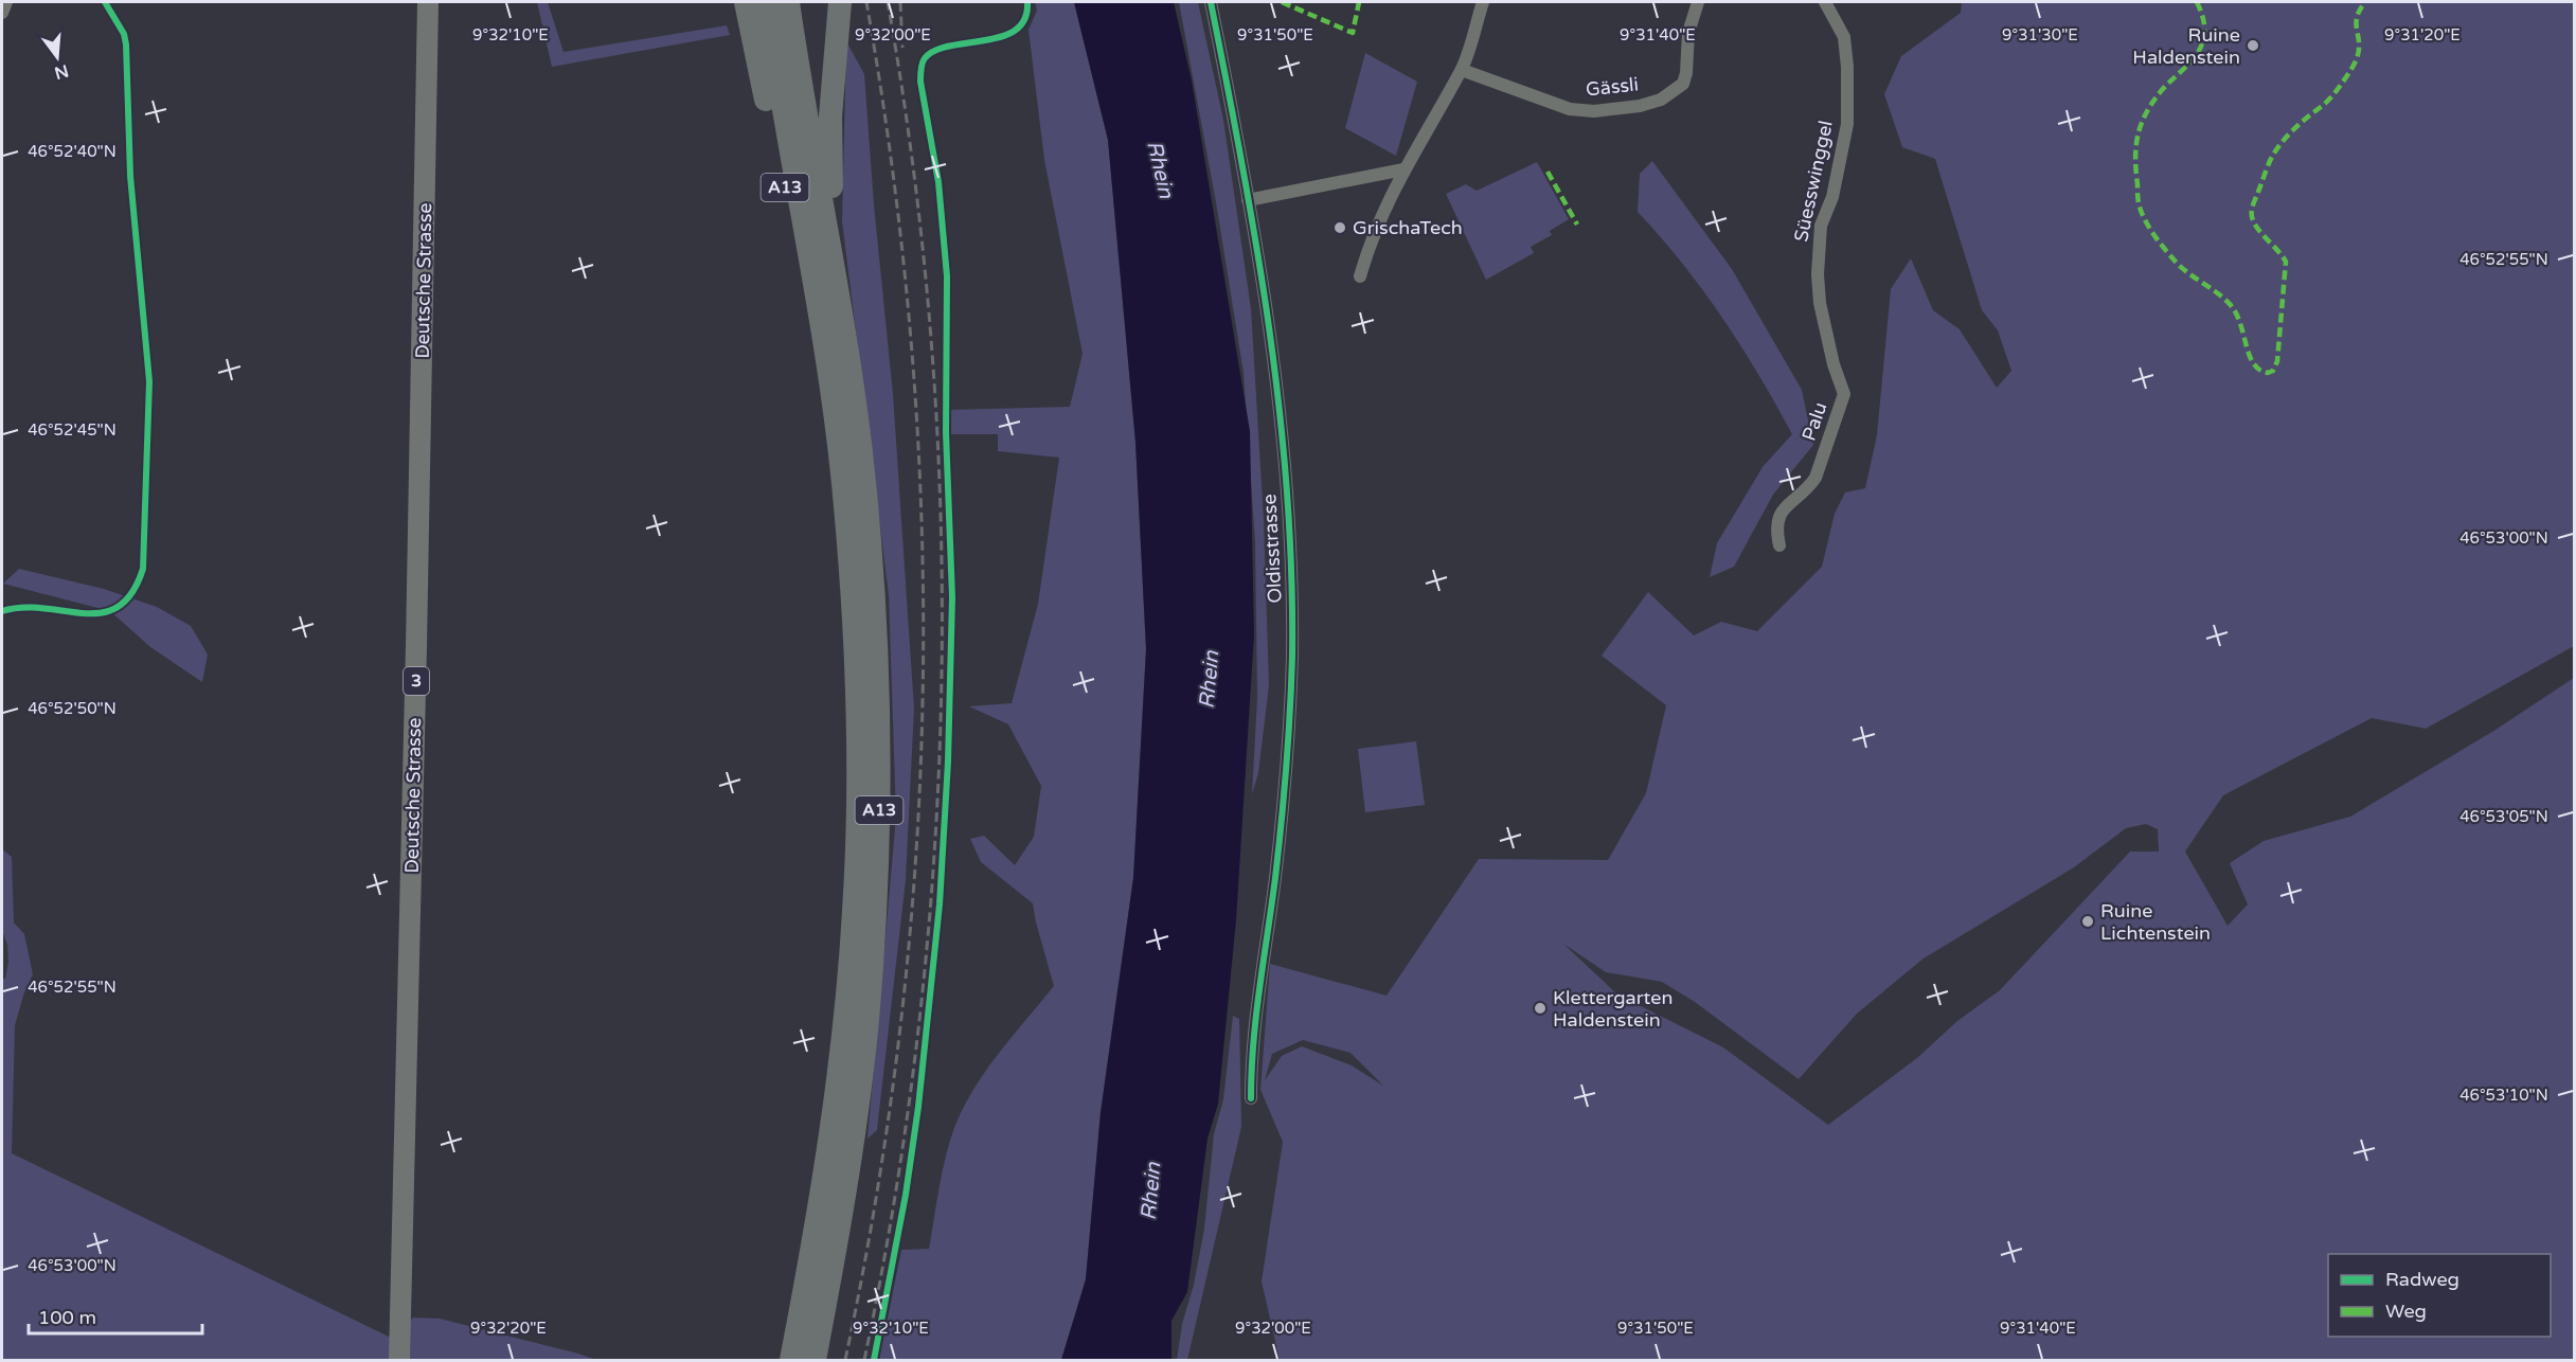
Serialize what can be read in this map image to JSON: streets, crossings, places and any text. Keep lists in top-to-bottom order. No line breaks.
{"streets":{"highway":["A13"],"main road":["Deutsche Strasse","3"],"street":["Gässli","Süesswinggel","Palu","Oldisstrasse"]},"crossings":[["Süesswinggel","Palu"]],"water":["Rhein"],"places":["Ruine Haldenstein","GrischaTech","Ruine Lichtenstein","Klettergarten Haldenstein"],"legend":["Radweg","Weg"],"scale_bar":"100 m","north":"bottom","coordinates":["9°32'10\"E","9°32'00\"E","9°31'50\"E","9°31'40\"E","9°31'30\"E","9°31'20\"E","46°52'40\"N","46°52'55\"N","46°52'45\"N","46°53'00\"N","46°52'50\"N","46°53'05\"N","46°53'10\"N","9°32'20\"E"]}
